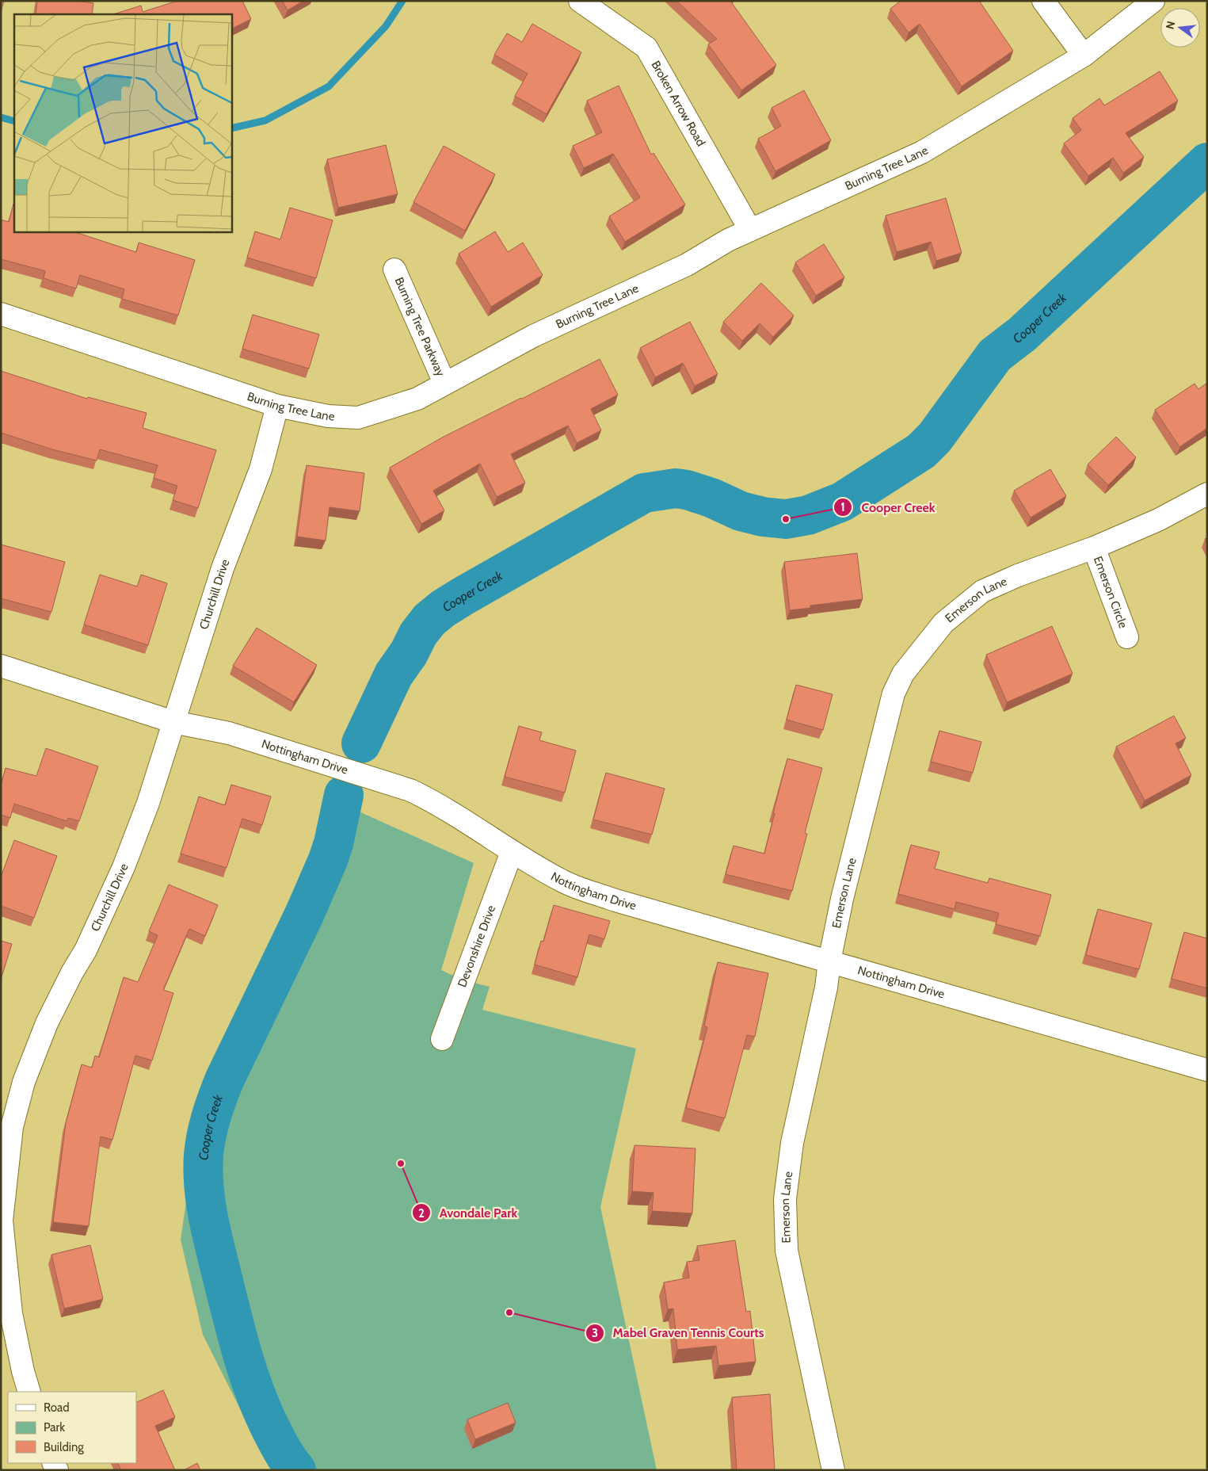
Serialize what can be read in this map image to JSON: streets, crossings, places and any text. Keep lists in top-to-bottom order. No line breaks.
{"streets":{"street":["Broken Arrow Road","Burning Tree Lane","Burning Tree Parkway","Emerson Circle","Churchill Drive","Emerson Lane","Nottingham Drive","Devonshire Drive"]},"crossings":[["Broken Arrow Road","Burning Tree Lane"],["Burning Tree Lane","Burning Tree Parkway"],["Burning Tree Lane","Churchill Drive"],["Emerson Circle","Emerson Lane"],["Churchill Drive","Nottingham Drive"],["Emerson Lane","Nottingham Drive"],["Nottingham Drive","Devonshire Drive"]],"water":["Cooper Creek"],"places":["Cooper Creek","Avondale Park","Mabel Graven Tennis Courts"],"legend":["Road","Park","Building"],"north":"left"}
